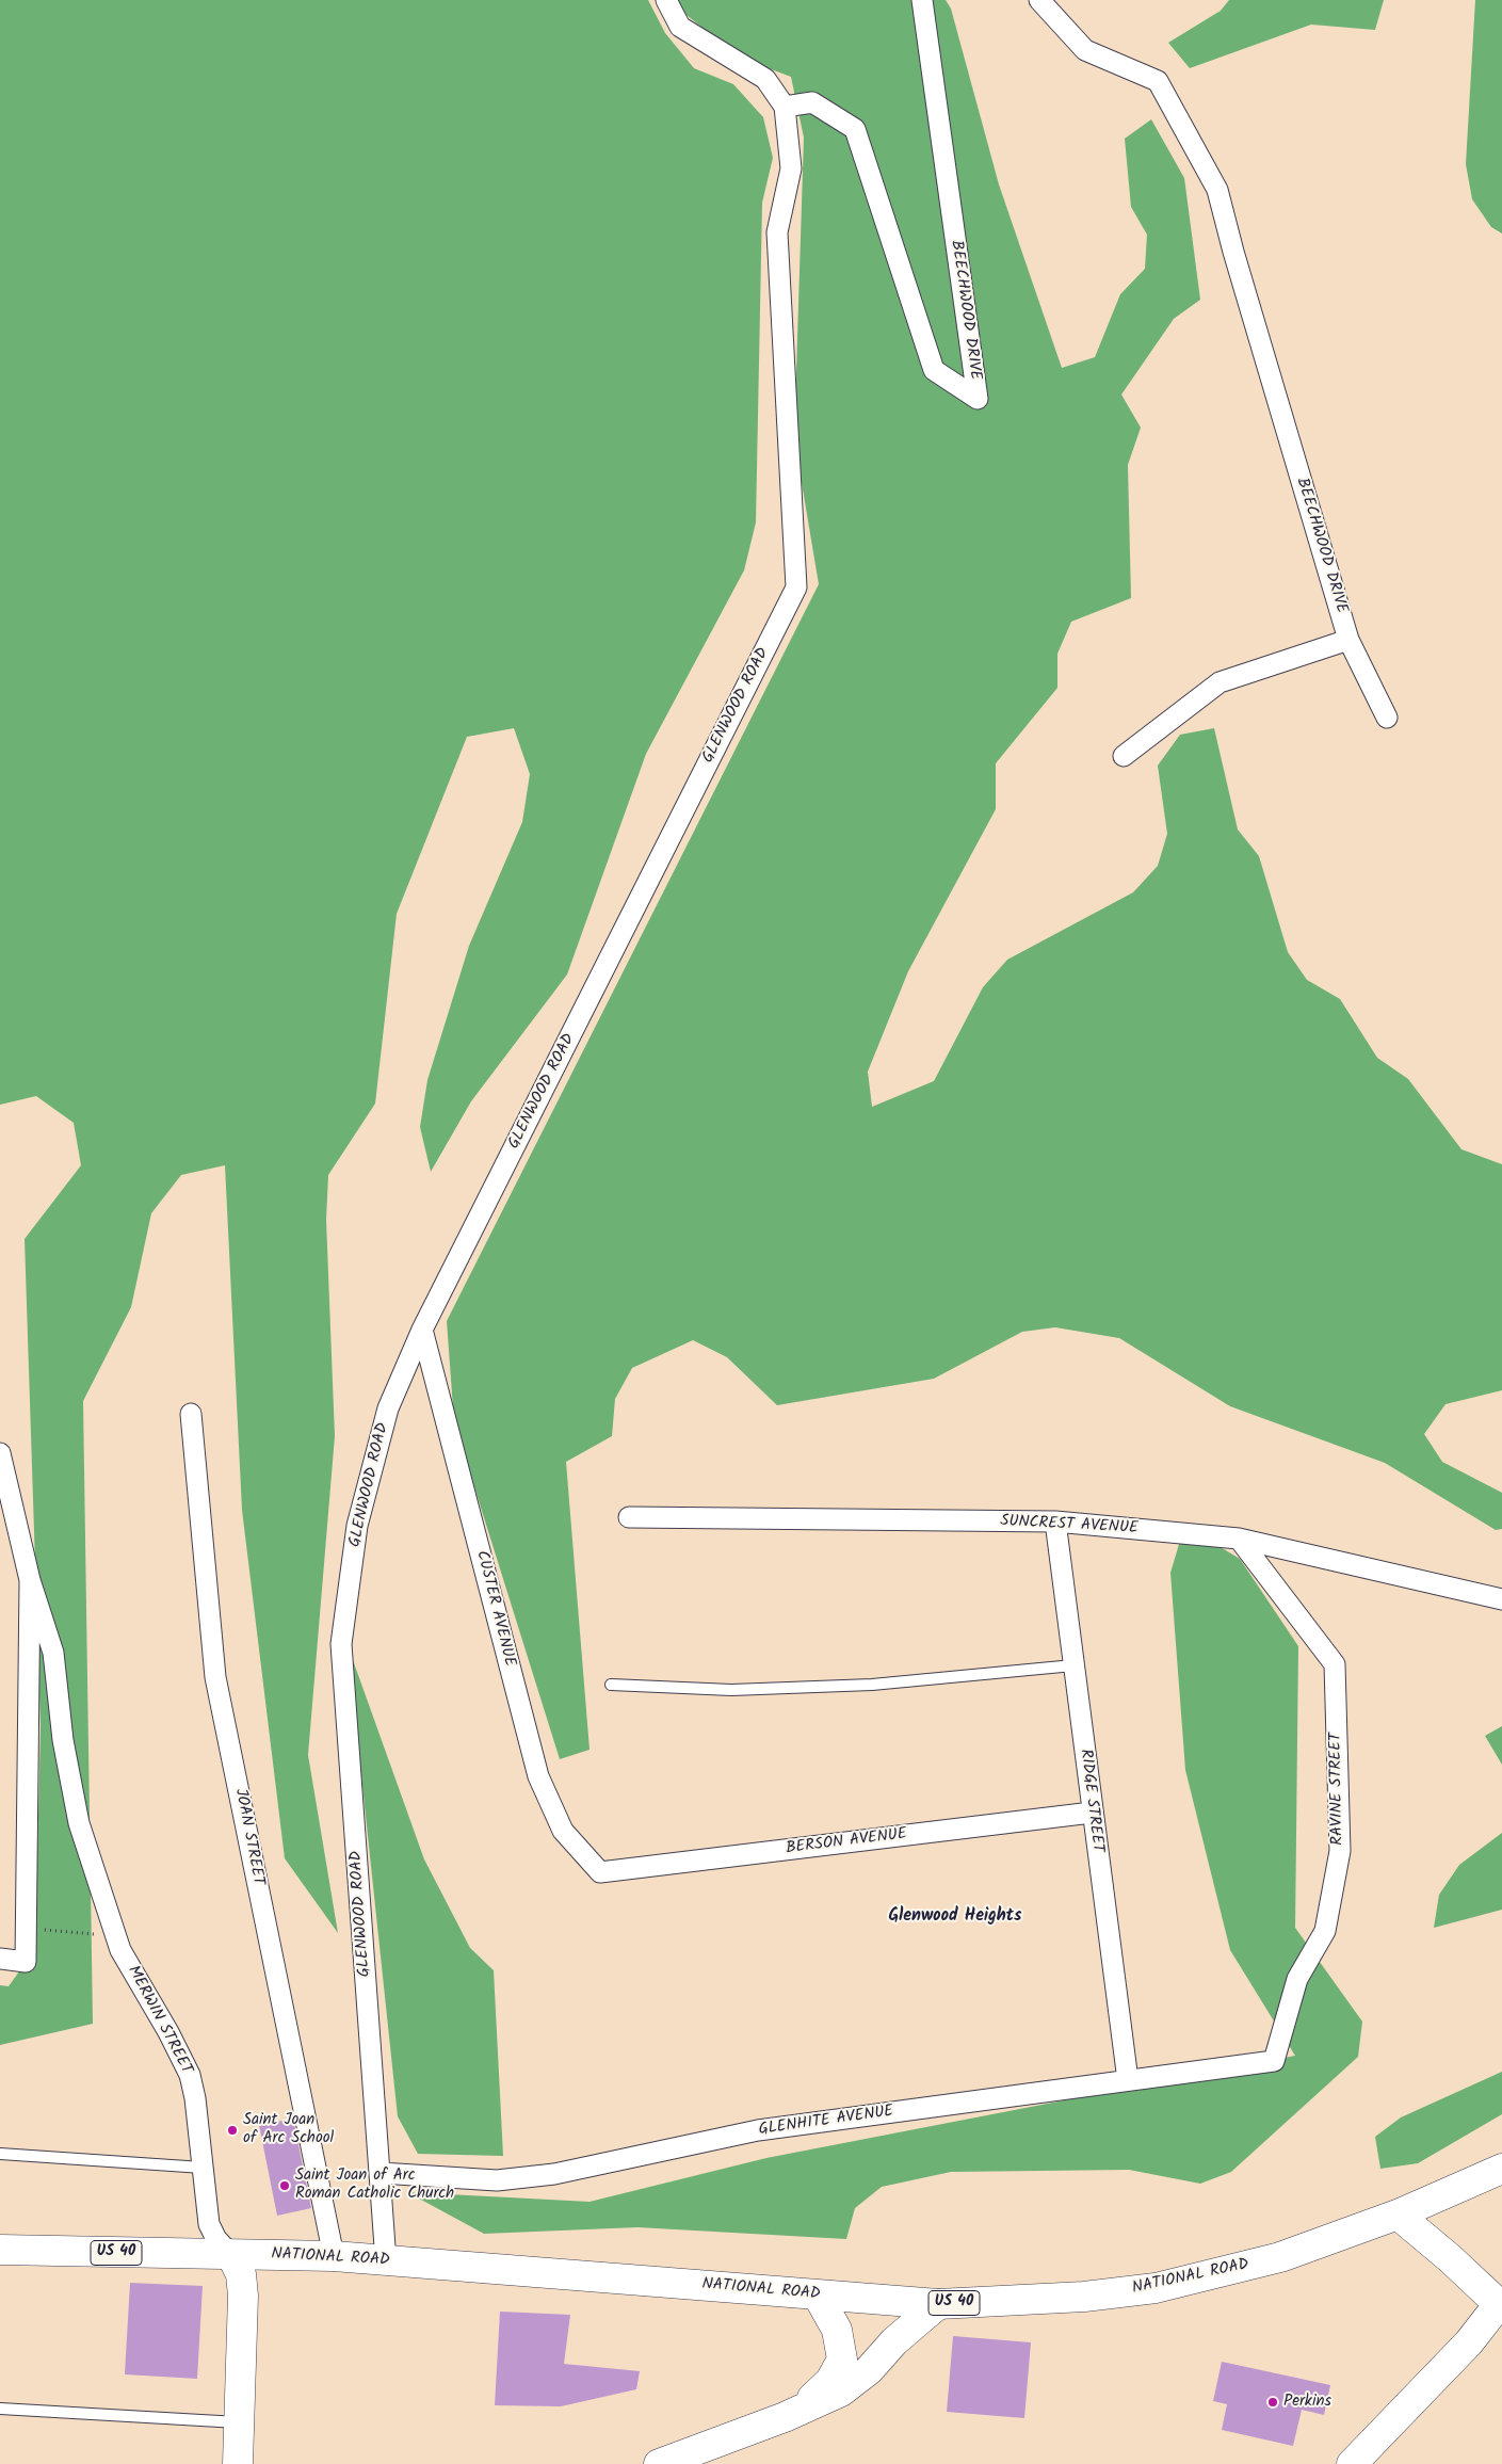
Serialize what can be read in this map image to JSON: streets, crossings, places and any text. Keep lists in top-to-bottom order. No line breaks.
{"streets":{"main road":["MERWIN STREET","US 40","NATIONAL ROAD"],"street":["BEECHWOOD DRIVE","GLENWOOD ROAD","SUNCREST AVENUE","CUSTER AVENUE","RAVINE STREET","RIDGE STREET","JOAN STREET","BERSON AVENUE","GLENHITE AVENUE"]},"crossings":[["BEECHWOOD DRIVE","GLENWOOD ROAD"],["GLENWOOD ROAD","CUSTER AVENUE"],["GLENWOOD ROAD","GLENHITE AVENUE"],["GLENWOOD ROAD","NATIONAL ROAD"],["SUNCREST AVENUE","RAVINE STREET"],["SUNCREST AVENUE","RIDGE STREET"],["CUSTER AVENUE","BERSON AVENUE"],["RAVINE STREET","GLENHITE AVENUE"],["RIDGE STREET","BERSON AVENUE"],["RIDGE STREET","GLENHITE AVENUE"],["JOAN STREET","NATIONAL ROAD"],["MERWIN STREET","NATIONAL ROAD"]],"districts":["Glenwood Heights"],"places":["Saint Joan of Arc School","Saint Joan of Arc Roman Catholic Church","Perkins"]}
